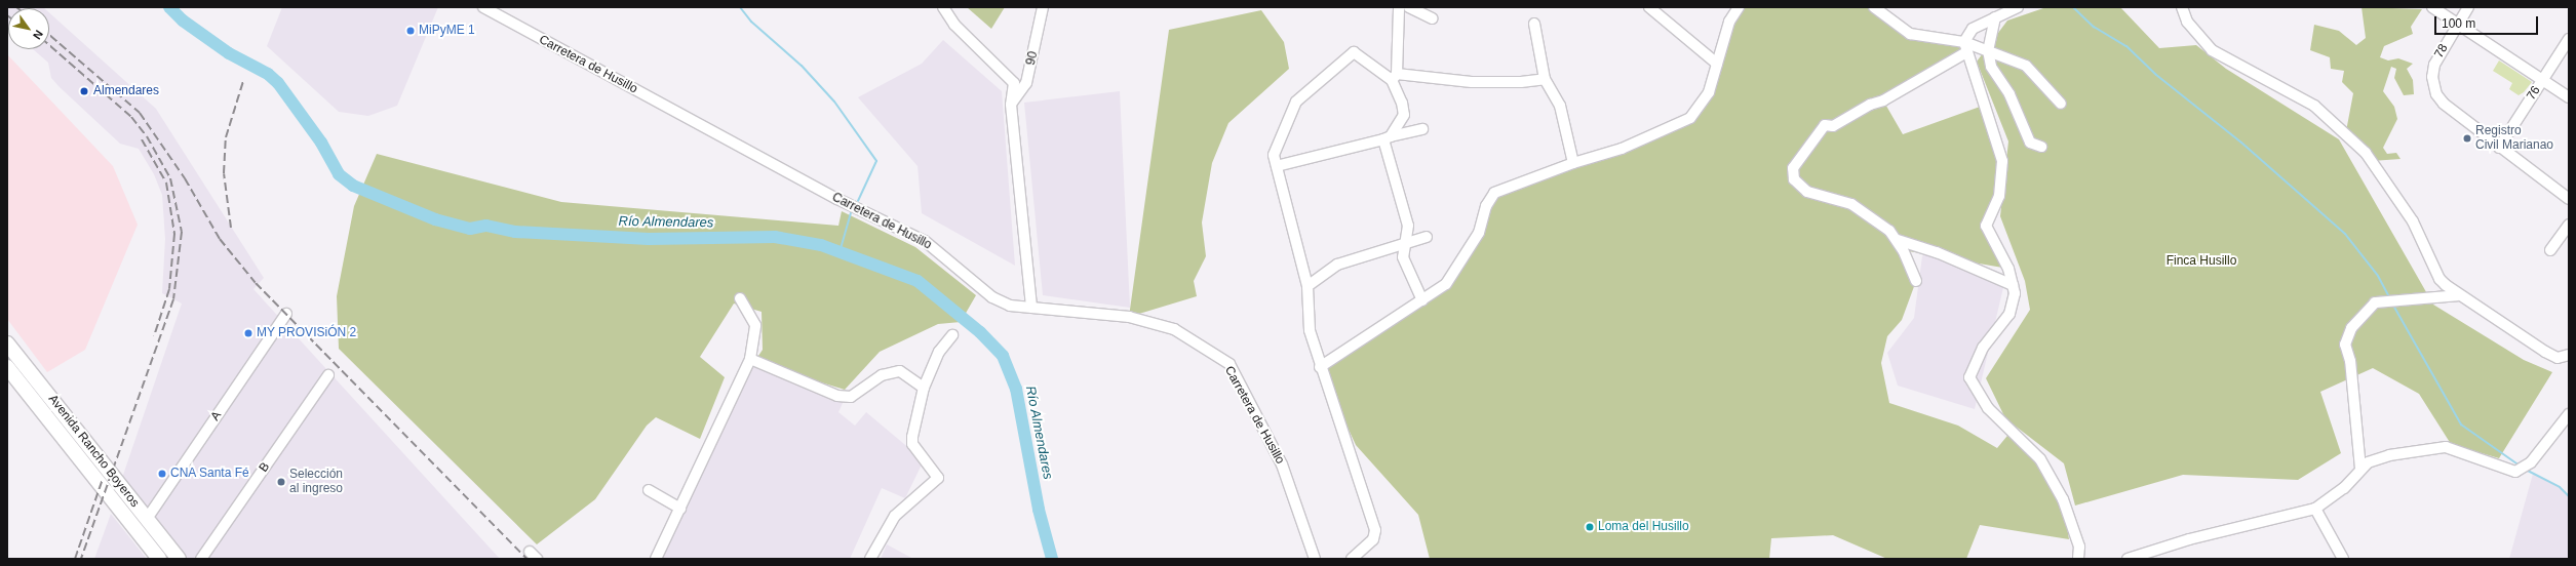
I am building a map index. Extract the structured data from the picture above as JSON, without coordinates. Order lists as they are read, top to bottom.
{
  "streets": {
    "highway": ["Avenida Rancho Boyeros"],
    "street": [
      "78",
      "90",
      "Carretera de Husillo",
      "76",
      "A",
      "B"
    ]
  },
  "crossings": [
    ["78", "76"],
    ["A", "Avenida Rancho Boyeros"]
  ],
  "water": ["Río Almendares"],
  "parks": ["Finca Husillo"],
  "places": [
    "MiPyME 1",
    "Almendares",
    "Registro Civil Marianao",
    "MY PROVISiÓN 2",
    "CNA Santa Fé",
    "Selección al ingreso",
    "Loma del Husillo"
  ],
  "scale_bar": "100 m",
  "north": "bottom right"
}
